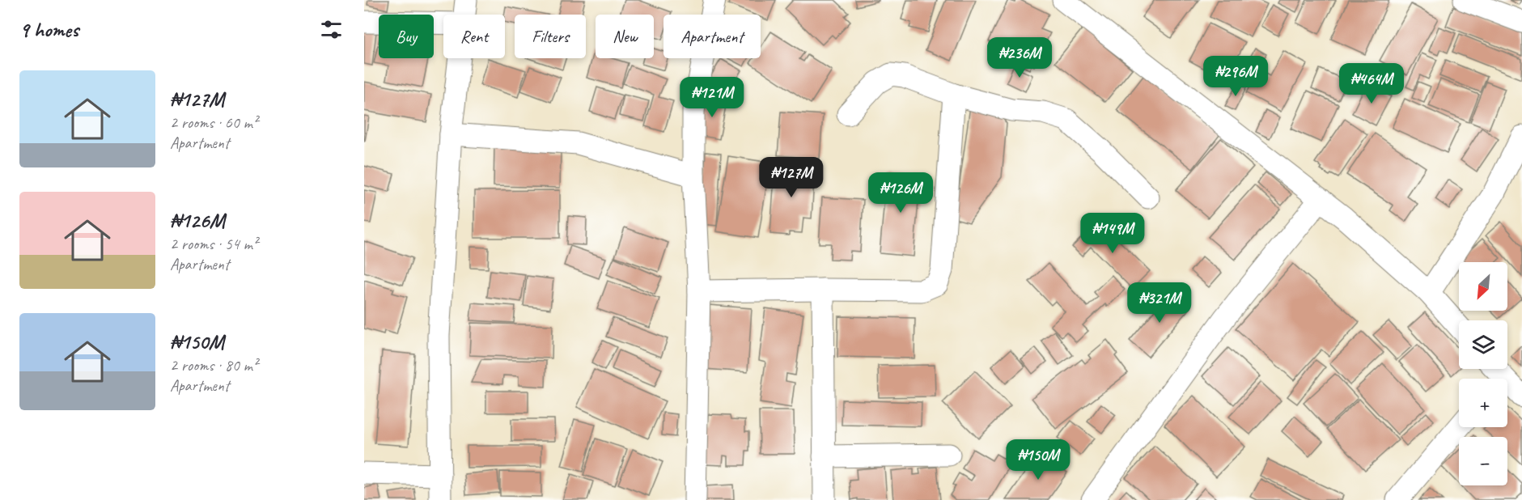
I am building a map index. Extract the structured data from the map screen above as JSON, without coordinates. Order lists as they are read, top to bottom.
{
  "north": "bottom left",
  "page": {
    "heading": "9 homes",
    "chip": [
      "Buy",
      "Rent",
      "Filters",
      "New",
      "Apartment"
    ],
    "price": [
      "₦236M",
      "₦296M",
      "₦464M",
      "₦121M",
      "₦127M",
      "₦126M",
      "₦149M",
      "₦321M",
      "₦150M"
    ],
    "list": [
      {
        "name": "₦127M",
        "note": "2 rooms · 60 m² · Apartment"
      },
      {
        "name": "₦126M",
        "note": "2 rooms · 54 m² · Apartment"
      },
      {
        "name": "₦150M",
        "note": "2 rooms · 80 m² · Apartment"
      }
    ],
    "map_buttons": ["+", "−"]
  }
}
